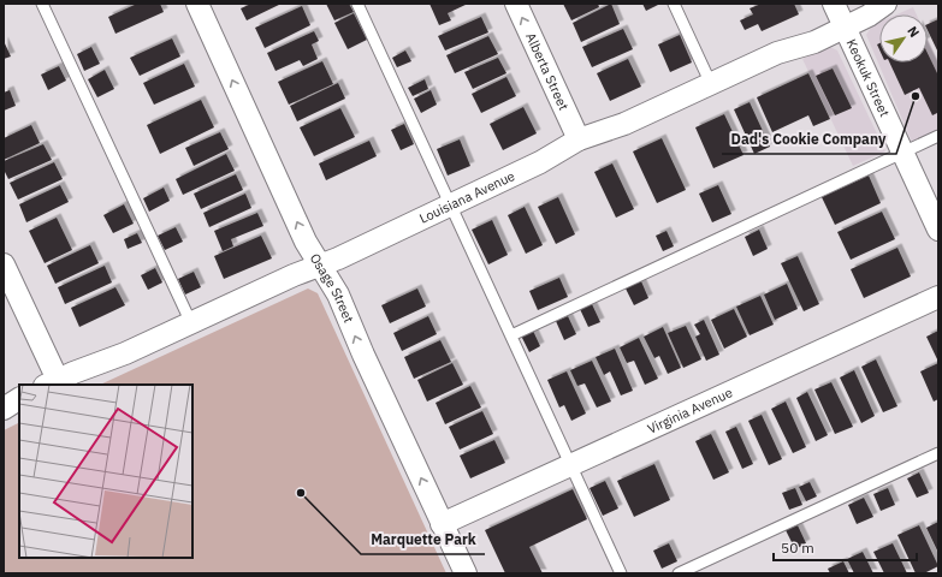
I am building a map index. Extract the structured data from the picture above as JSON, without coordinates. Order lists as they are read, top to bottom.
{
  "streets": {
    "street": [
      "Alberta Street",
      "Keokuk Street",
      "Louisiana Avenue",
      "Osage Street",
      "Virginia Avenue"
    ]
  },
  "crossings": [
    ["Alberta Street", "Louisiana Avenue"],
    ["Keokuk Street", "Louisiana Avenue"],
    ["Louisiana Avenue", "Osage Street"],
    ["Osage Street", "Virginia Avenue"]
  ],
  "one_way": ["Alberta Street", "Osage Street"],
  "places": ["Dad's Cookie Company", "Marquette Park"],
  "scale_bar": "50 m",
  "north": "top right"
}
